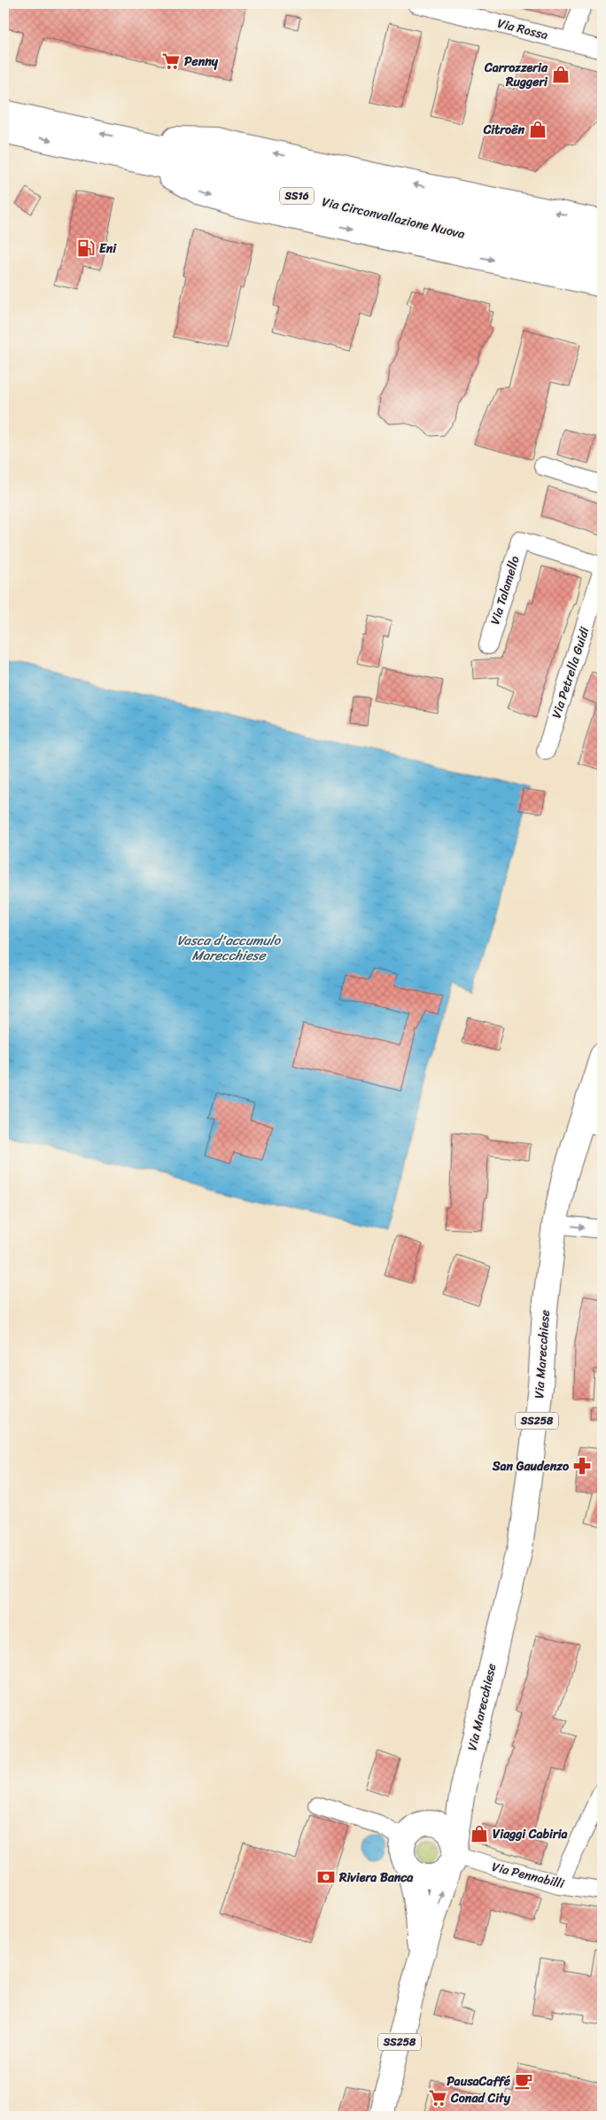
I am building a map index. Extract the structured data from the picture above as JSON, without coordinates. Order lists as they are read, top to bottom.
{
  "streets": {
    "main road": [
      "SS16",
      "Via Circonvallazione Nuova",
      "Via Marecchiese",
      "SS258"
    ],
    "street": [
      "Via Rossa",
      "Via Talamello",
      "Via Petrella Guidi",
      "Via Pennabilli"
    ]
  },
  "crossings": [
    ["Via Marecchiese", "Via Pennabilli"]
  ],
  "water": ["Vasca d'accumulo Marecchiese"],
  "places": {
    "supermarket": ["Penny", "Conad City"],
    "shop": ["Carrozzeria Ruggeri", "Citroën", "Viaggi Cabiria"],
    "fuel station": ["Eni"],
    "pharmacy": ["San Gaudenzo"],
    "bank": ["Riviera Banca"],
    "cafe": ["PausaCaffé"]
  }
}
